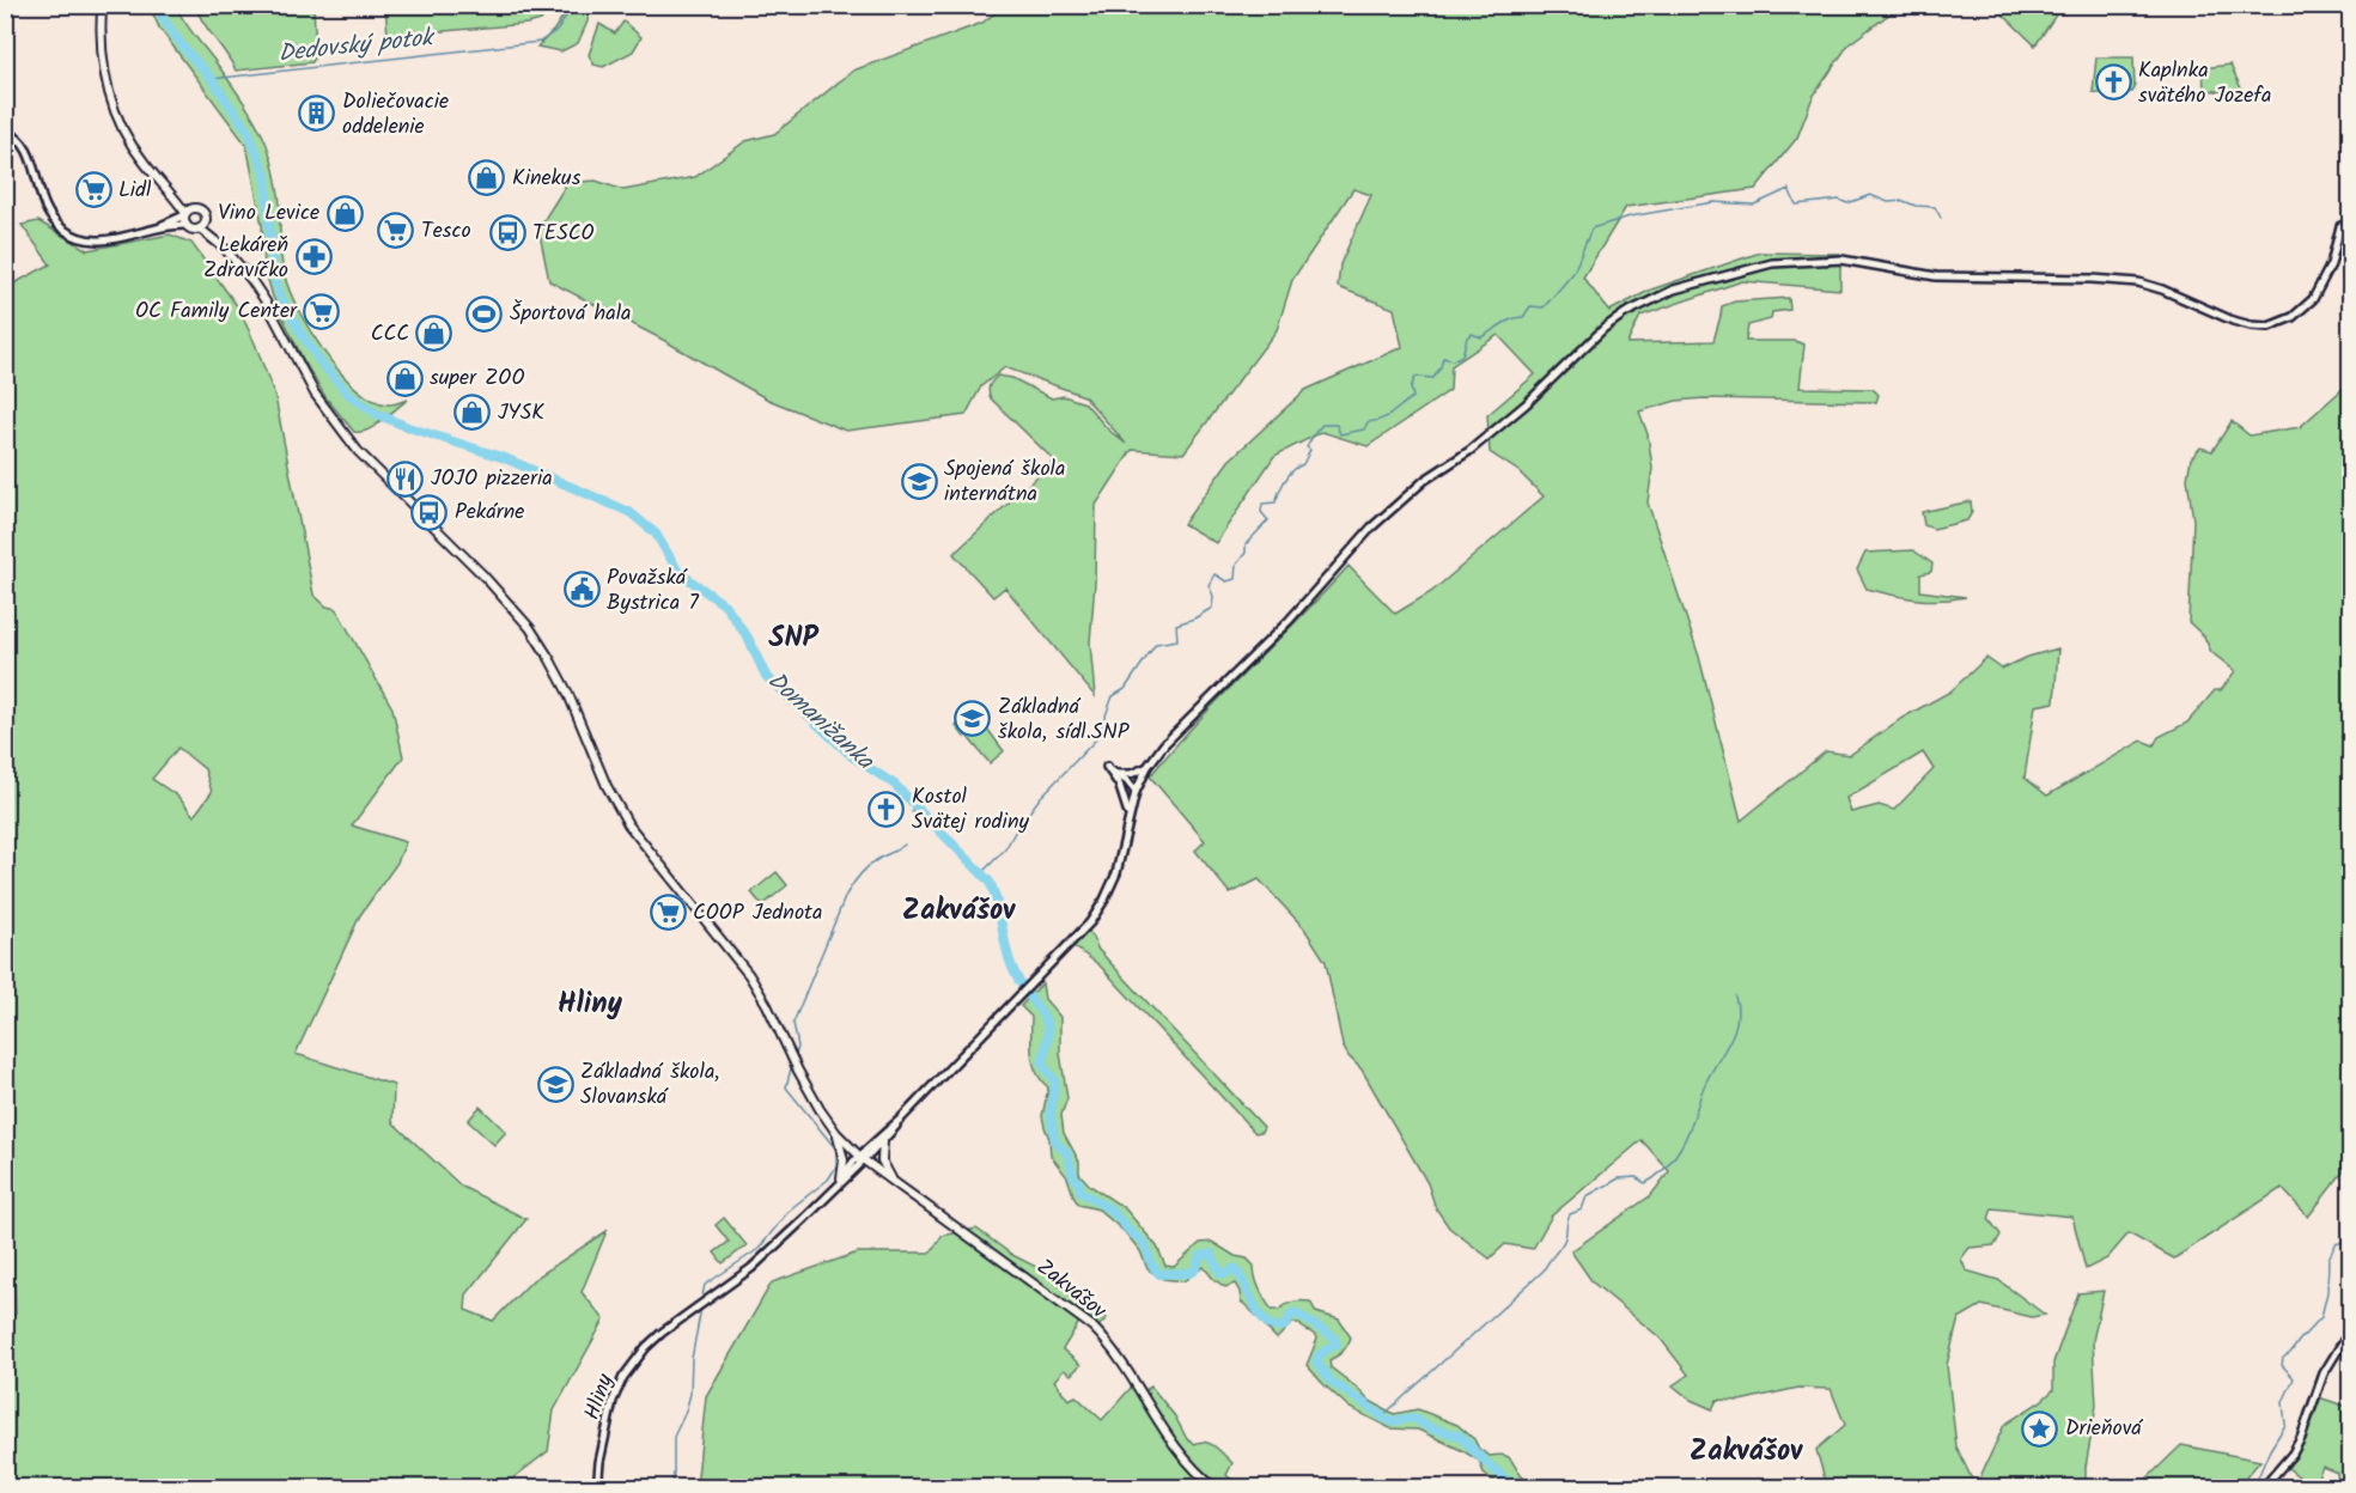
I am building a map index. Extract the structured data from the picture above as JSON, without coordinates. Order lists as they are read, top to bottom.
{
  "streets": {
    "main road": ["Zakvášov"],
    "street": ["Hliny"]
  },
  "crossings": [
    ["Zakvášov", "Hliny"]
  ],
  "districts": [
    "SNP",
    "Zakvášov",
    "Hliny",
    "Zakvášov"
  ],
  "water": ["Dedovský potok", "Domanižanka"],
  "places": {
    "church": ["Kaplnka svätého Jozefa", "Kostol Svätej rodiny"],
    "building": ["Doliečovacie oddelenie"],
    "shop": [
      "Kinekus",
      "Vino Levice",
      "CCC",
      "super ZOO",
      "JYSK"
    ],
    "supermarket": [
      "Lidl",
      "Tesco",
      "OC Family Center",
      "COOP Jednota"
    ],
    "bus stop": ["TESCO", "Pekárne"],
    "pharmacy": ["Lekáreň Zdravíčko"],
    "sports": ["Športová hala"],
    "restaurant": ["JOJO pizzeria"],
    "school or university": ["Spojená škola internátna", "Základná škola, sídl.SNP", "Základná škola, Slovanská"],
    "public building": ["Považská Bystrica 7"],
    "place": ["Drieňová"]
  }
}
